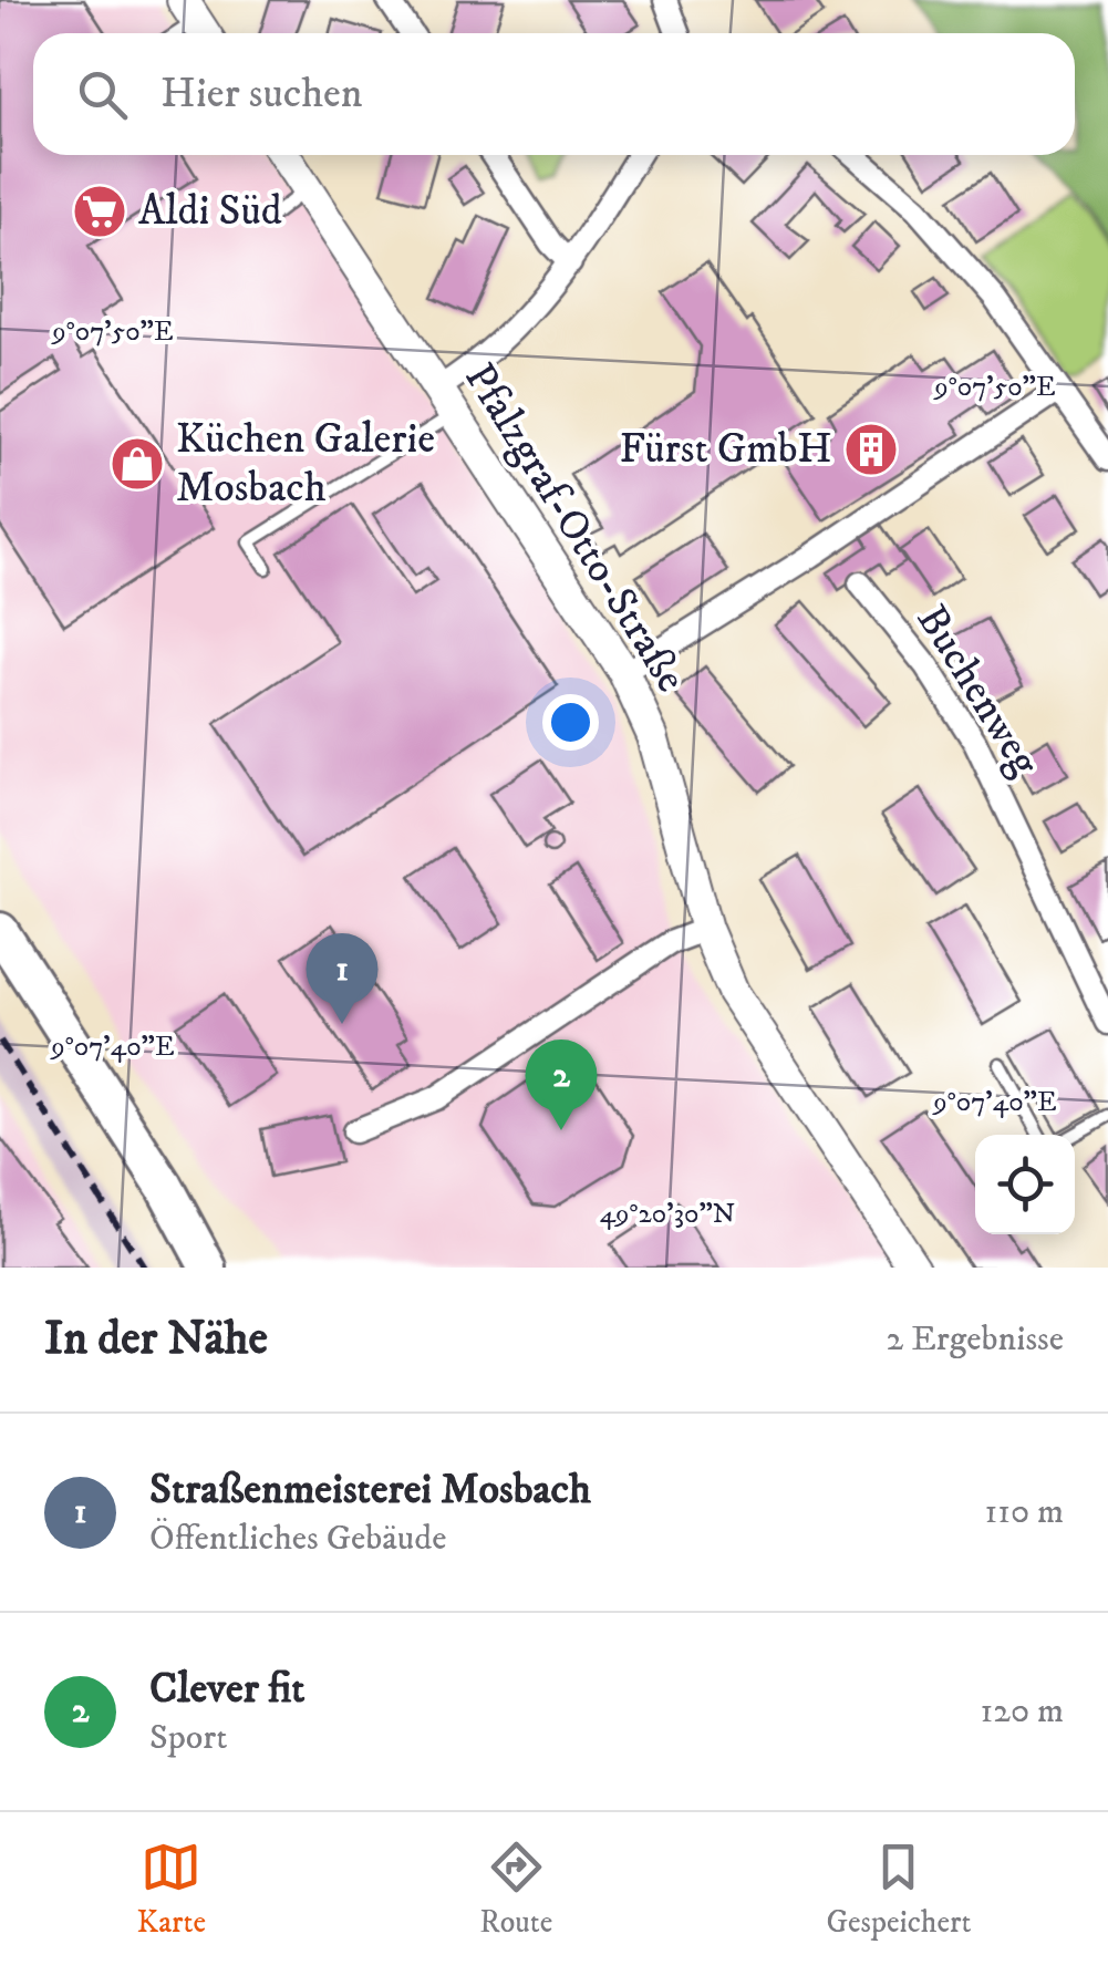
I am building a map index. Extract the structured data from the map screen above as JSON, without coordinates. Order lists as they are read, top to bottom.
{
  "streets": {
    "street": ["Pfalzgraf-Otto-Straße", "Buchenweg"]
  },
  "places": {
    "supermarket": ["Aldi Süd"],
    "building": ["Fürst GmbH"],
    "shop": ["Küchen Galerie Mosbach"]
  },
  "page": {
    "search": "Hier suchen",
    "pins": ["1", "2"],
    "heading": ["In der Nähe", "2 Ergebnisse"],
    "list": [
      {
        "mark": "1",
        "name": "Straßenmeisterei Mosbach",
        "note": "Öffentliches Gebäude",
        "value": "110 m"
      },
      {
        "mark": "2",
        "name": "Clever fit",
        "note": "Sport",
        "value": "120 m"
      }
    ],
    "nav": ["Karte", "Route", "Gespeichert"]
  },
  "coordinates": ["9°07'50\"E", "9°07'40\"E", "49°20'30\"N"]
}
